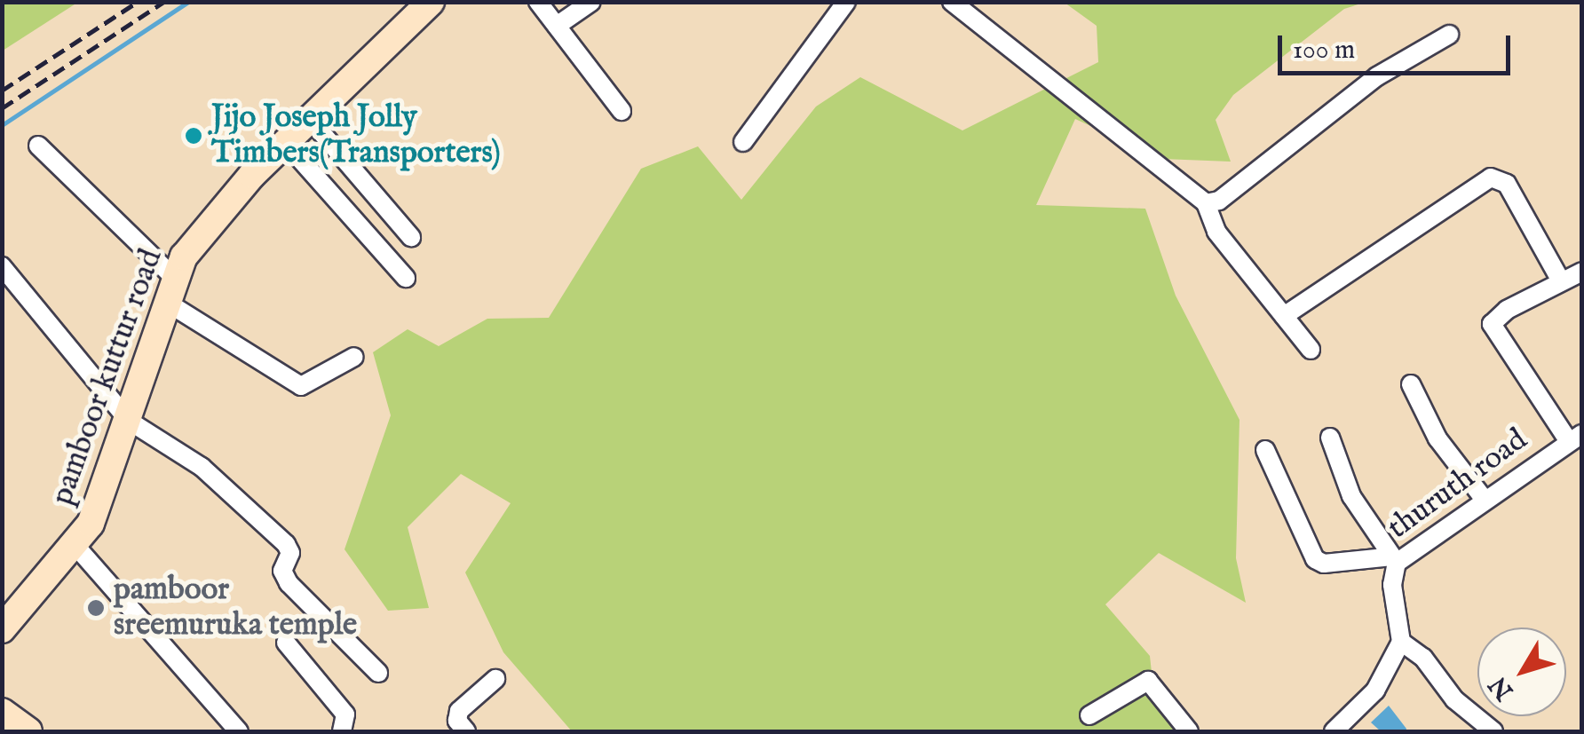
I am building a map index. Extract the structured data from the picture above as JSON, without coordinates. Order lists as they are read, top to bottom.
{
  "streets": {
    "main road": ["pamboor kuttur road"],
    "street": ["thuruth road"]
  },
  "places": ["Jijo Joseph Jolly Timbers(Transporters)", "pamboor sreemuruka temple"],
  "scale_bar": "100 m",
  "north": "bottom left"
}
